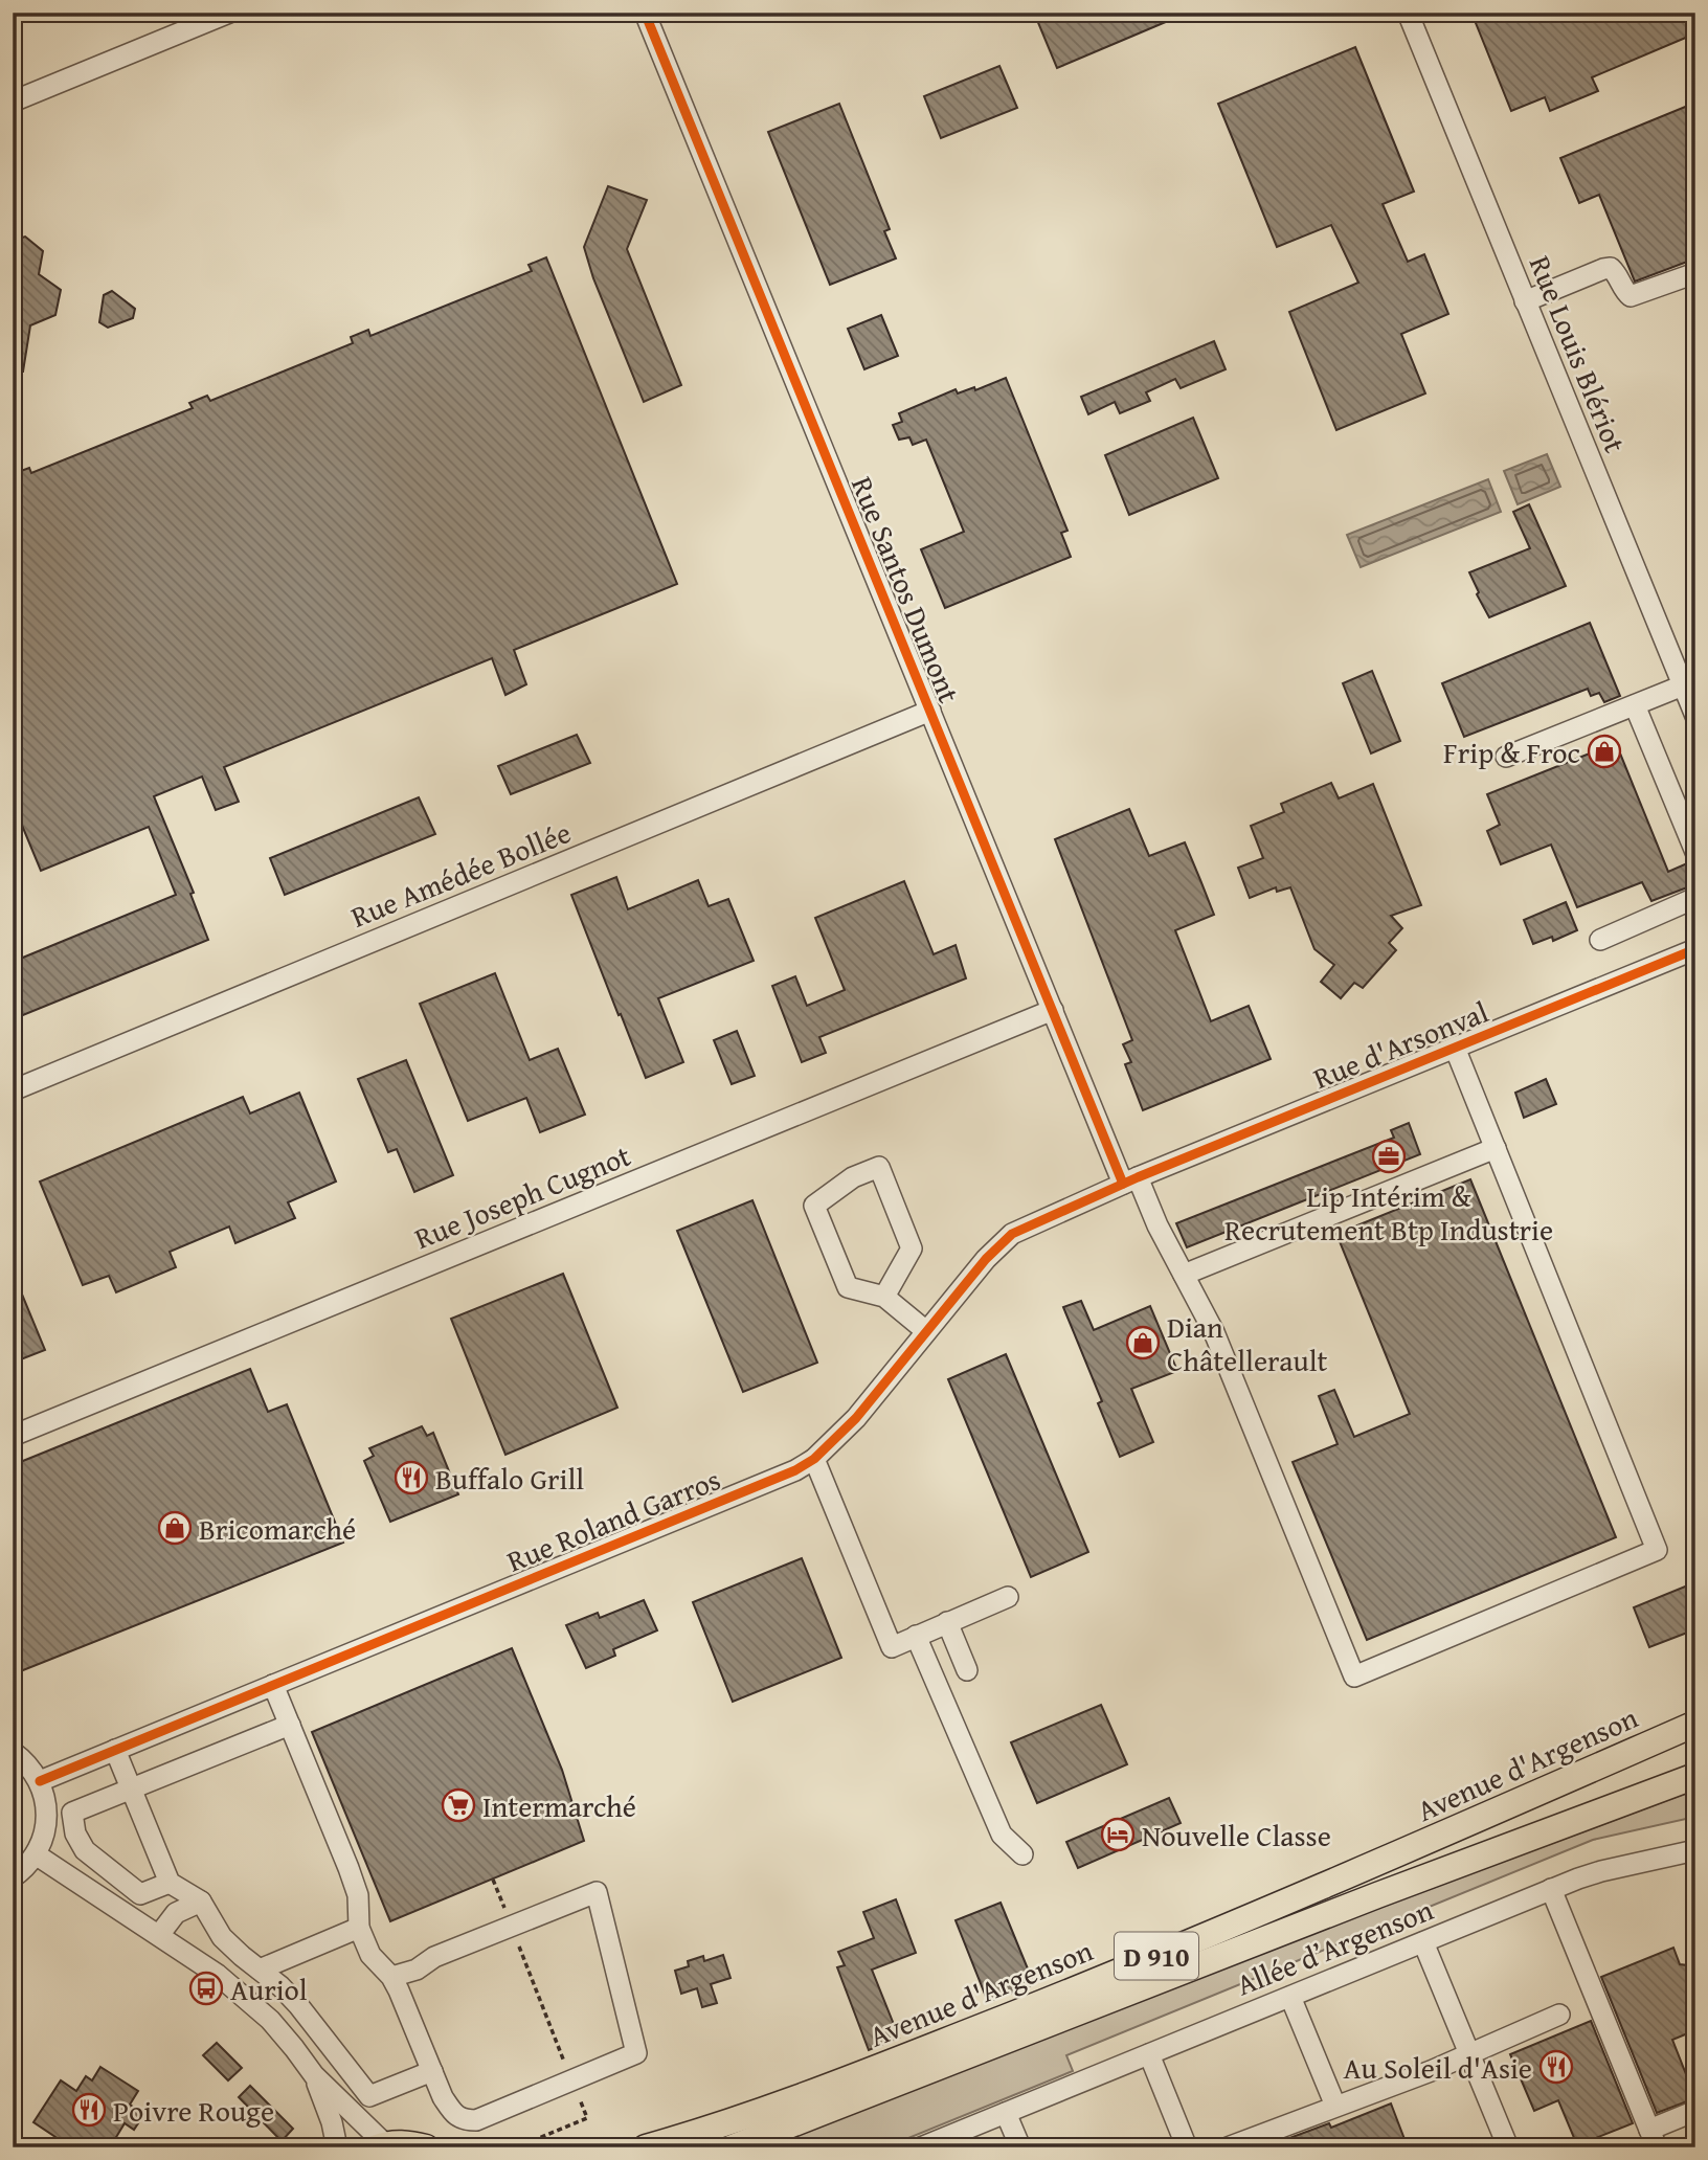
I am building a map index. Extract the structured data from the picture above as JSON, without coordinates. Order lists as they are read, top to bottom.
{
  "streets": {
    "main road": ["Avenue d'Argenson", "D 910"],
    "street": [
      "Rue Louis Blériot",
      "Rue Santos Dumont",
      "Rue Amédée Bollée",
      "Rue d'Arsonval",
      "Rue Joseph Cugnot",
      "Rue Roland Garros",
      "Allée d’Argenson"
    ]
  },
  "crossings": [
    ["Rue Santos Dumont", "Rue Amédée Bollée"],
    ["Rue Santos Dumont", "Rue d'Arsonval"],
    ["Rue Santos Dumont", "Rue Joseph Cugnot"],
    ["Rue Santos Dumont", "Rue Roland Garros"],
    ["Rue d'Arsonval", "Rue Roland Garros"]
  ],
  "places": {
    "shop": ["Frip & Froc", "Dian Châtellerault", "Bricomarché"],
    "office": ["Lip Intérim & Recrutement Btp Industrie"],
    "restaurant": ["Buffalo Grill", "Au Soleil d'Asie", "Poivre Rouge"],
    "supermarket": ["Intermarché"],
    "hotel": ["Nouvelle Classe"],
    "bus stop": ["Auriol"]
  }
}
